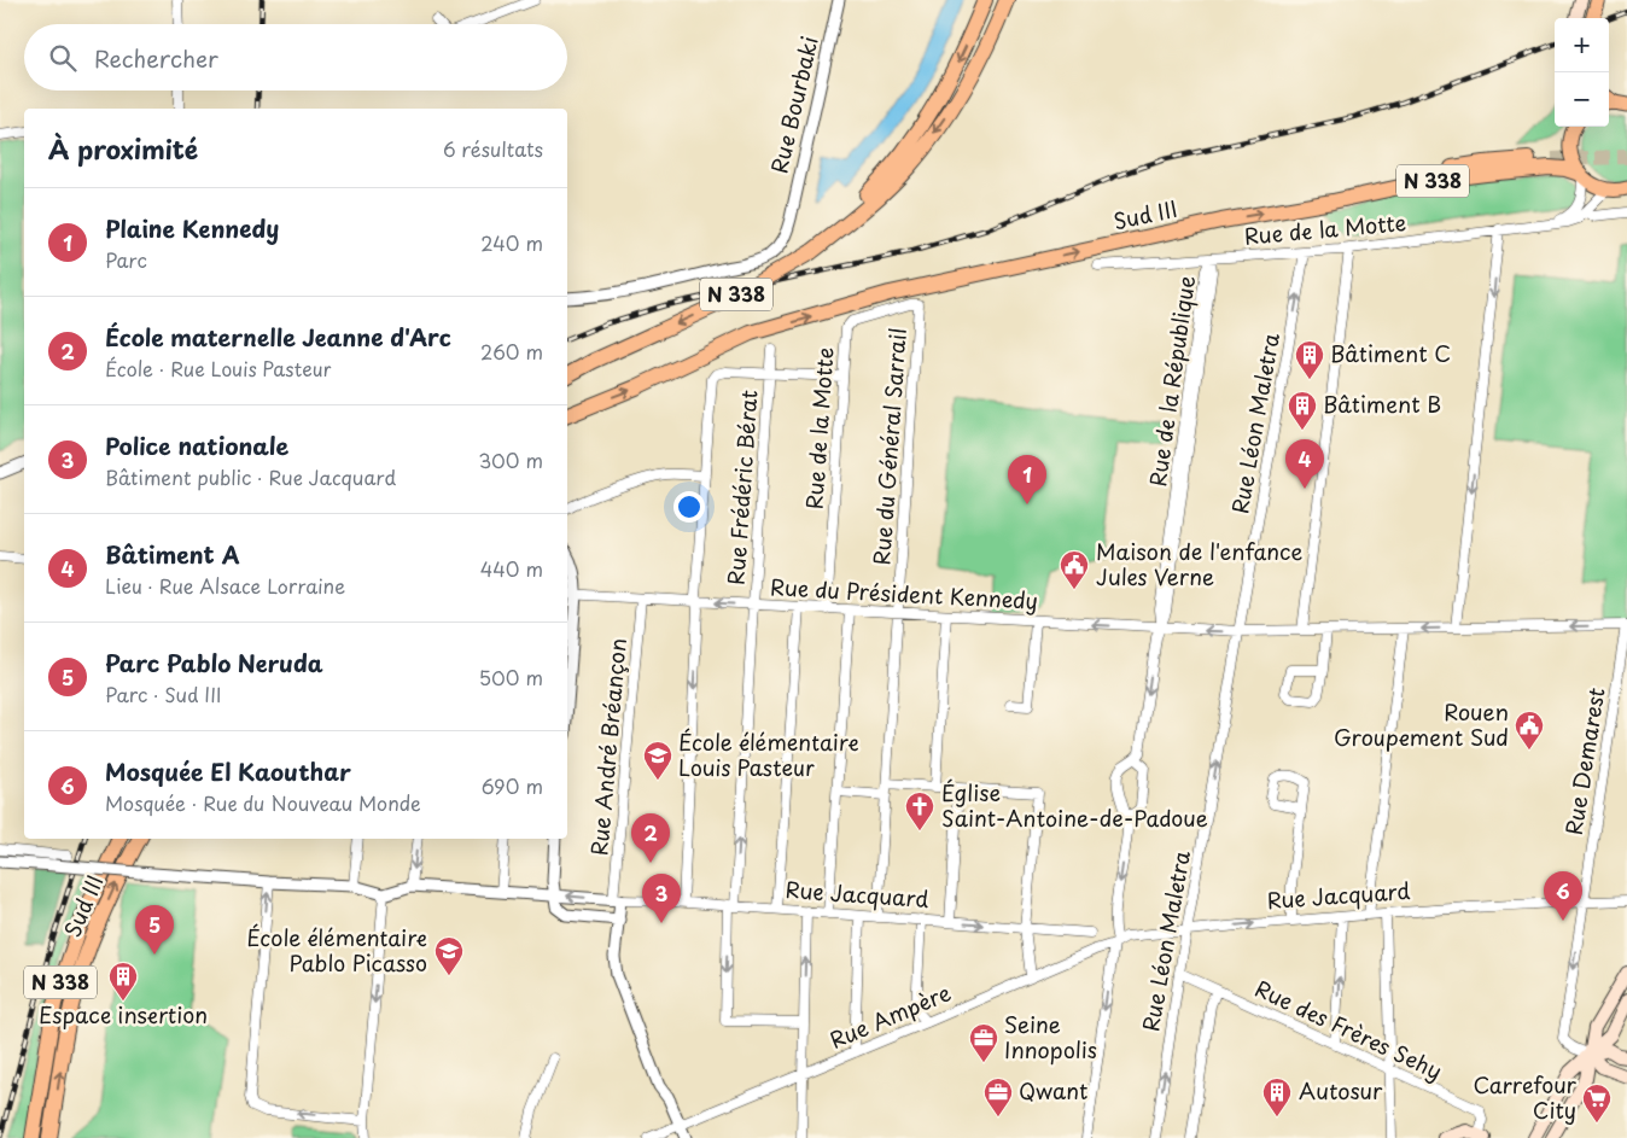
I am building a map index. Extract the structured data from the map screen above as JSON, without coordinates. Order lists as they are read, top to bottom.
{
  "streets": {
    "highway": ["N 338", "Sud III"],
    "street": [
      "Rue Bourbaki",
      "Rue de la Motte",
      "Rue de la République",
      "Rue Léon Maletra",
      "Rue du Général Sarrail",
      "Rue Frédéric Bérat",
      "Rue du Président Kennedy",
      "Rue André Bréançon",
      "Rue Demarest",
      "Rue Jacquard",
      "Rue Ampère",
      "Rue des Frères Sehy"
    ]
  },
  "crossings": [
    ["N 338", "Sud III"],
    ["Rue de la Motte", "Rue de la République"],
    ["Rue de la Motte", "Rue Léon Maletra"],
    ["Rue de la Motte", "Rue du Général Sarrail"],
    ["Rue de la Motte", "Rue Frédéric Bérat"],
    ["Rue de la Motte", "Rue du Président Kennedy"],
    ["Rue de la République", "Rue du Président Kennedy"],
    ["Rue de la République", "Rue Jacquard"],
    ["Rue de la République", "Rue Ampère"],
    ["Rue Léon Maletra", "Rue du Président Kennedy"],
    ["Rue Léon Maletra", "Rue Jacquard"],
    ["Rue Léon Maletra", "Rue des Frères Sehy"],
    ["Rue du Général Sarrail", "Rue du Président Kennedy"],
    ["Rue du Général Sarrail", "Rue Jacquard"],
    ["Rue Frédéric Bérat", "Rue du Président Kennedy"],
    ["Rue Frédéric Bérat", "Rue Jacquard"],
    ["Rue du Président Kennedy", "Rue André Bréançon"],
    ["Rue du Président Kennedy", "Rue Demarest"],
    ["Rue André Bréançon", "Rue Jacquard"],
    ["Rue Demarest", "Rue Jacquard"],
    ["Rue Jacquard", "Rue Ampère"]
  ],
  "one_way": ["Rue de la République", "Rue du Président Kennedy"],
  "places": {
    "building": [
      "Bâtiment C",
      "Bâtiment B",
      "Espace insertion",
      "Autosur"
    ],
    "public building": ["Maison de l'enfance Jules Verne", "Rouen Groupement Sud"],
    "school or university": ["École élémentaire Louis Pasteur", "École élémentaire Pablo Picasso"],
    "church": ["Église Saint-Antoine-de-Padoue"],
    "office": ["Seine Innopolis", "Qwant"],
    "supermarket": ["Carrefour City"]
  },
  "page": {
    "map_buttons": ["+", "−"],
    "search": "Rechercher",
    "heading": ["À proximité", "6 résultats"],
    "list": [
      {
        "mark": "1",
        "name": "Plaine Kennedy",
        "note": "Parc",
        "value": "240 m"
      },
      {
        "mark": "2",
        "name": "École maternelle Jeanne d'Arc",
        "note": "École · Rue Louis Pasteur",
        "value": "260 m"
      },
      {
        "mark": "3",
        "name": "Police nationale",
        "note": "Bâtiment public · Rue Jacquard",
        "value": "300 m"
      },
      {
        "mark": "4",
        "name": "Bâtiment A",
        "note": "Lieu · Rue Alsace Lorraine",
        "value": "440 m"
      },
      {
        "mark": "5",
        "name": "Parc Pablo Neruda",
        "note": "Parc · Sud III",
        "value": "500 m"
      },
      {
        "mark": "6",
        "name": "Mosquée El Kaouthar",
        "note": "Mosquée · Rue du Nouveau Monde",
        "value": "690 m"
      }
    ],
    "pins": [
      "4",
      "1",
      "2",
      "6",
      "3",
      "5"
    ]
  }
}
